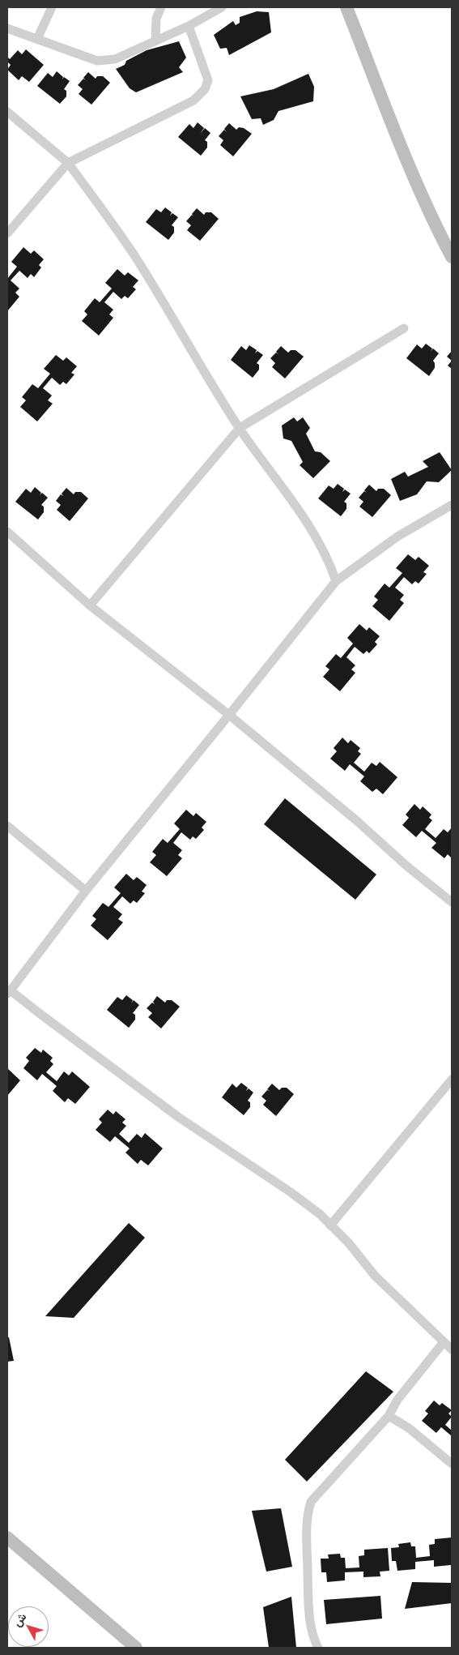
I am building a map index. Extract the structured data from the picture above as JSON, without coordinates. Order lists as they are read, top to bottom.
{
  "north": "top left"
}
